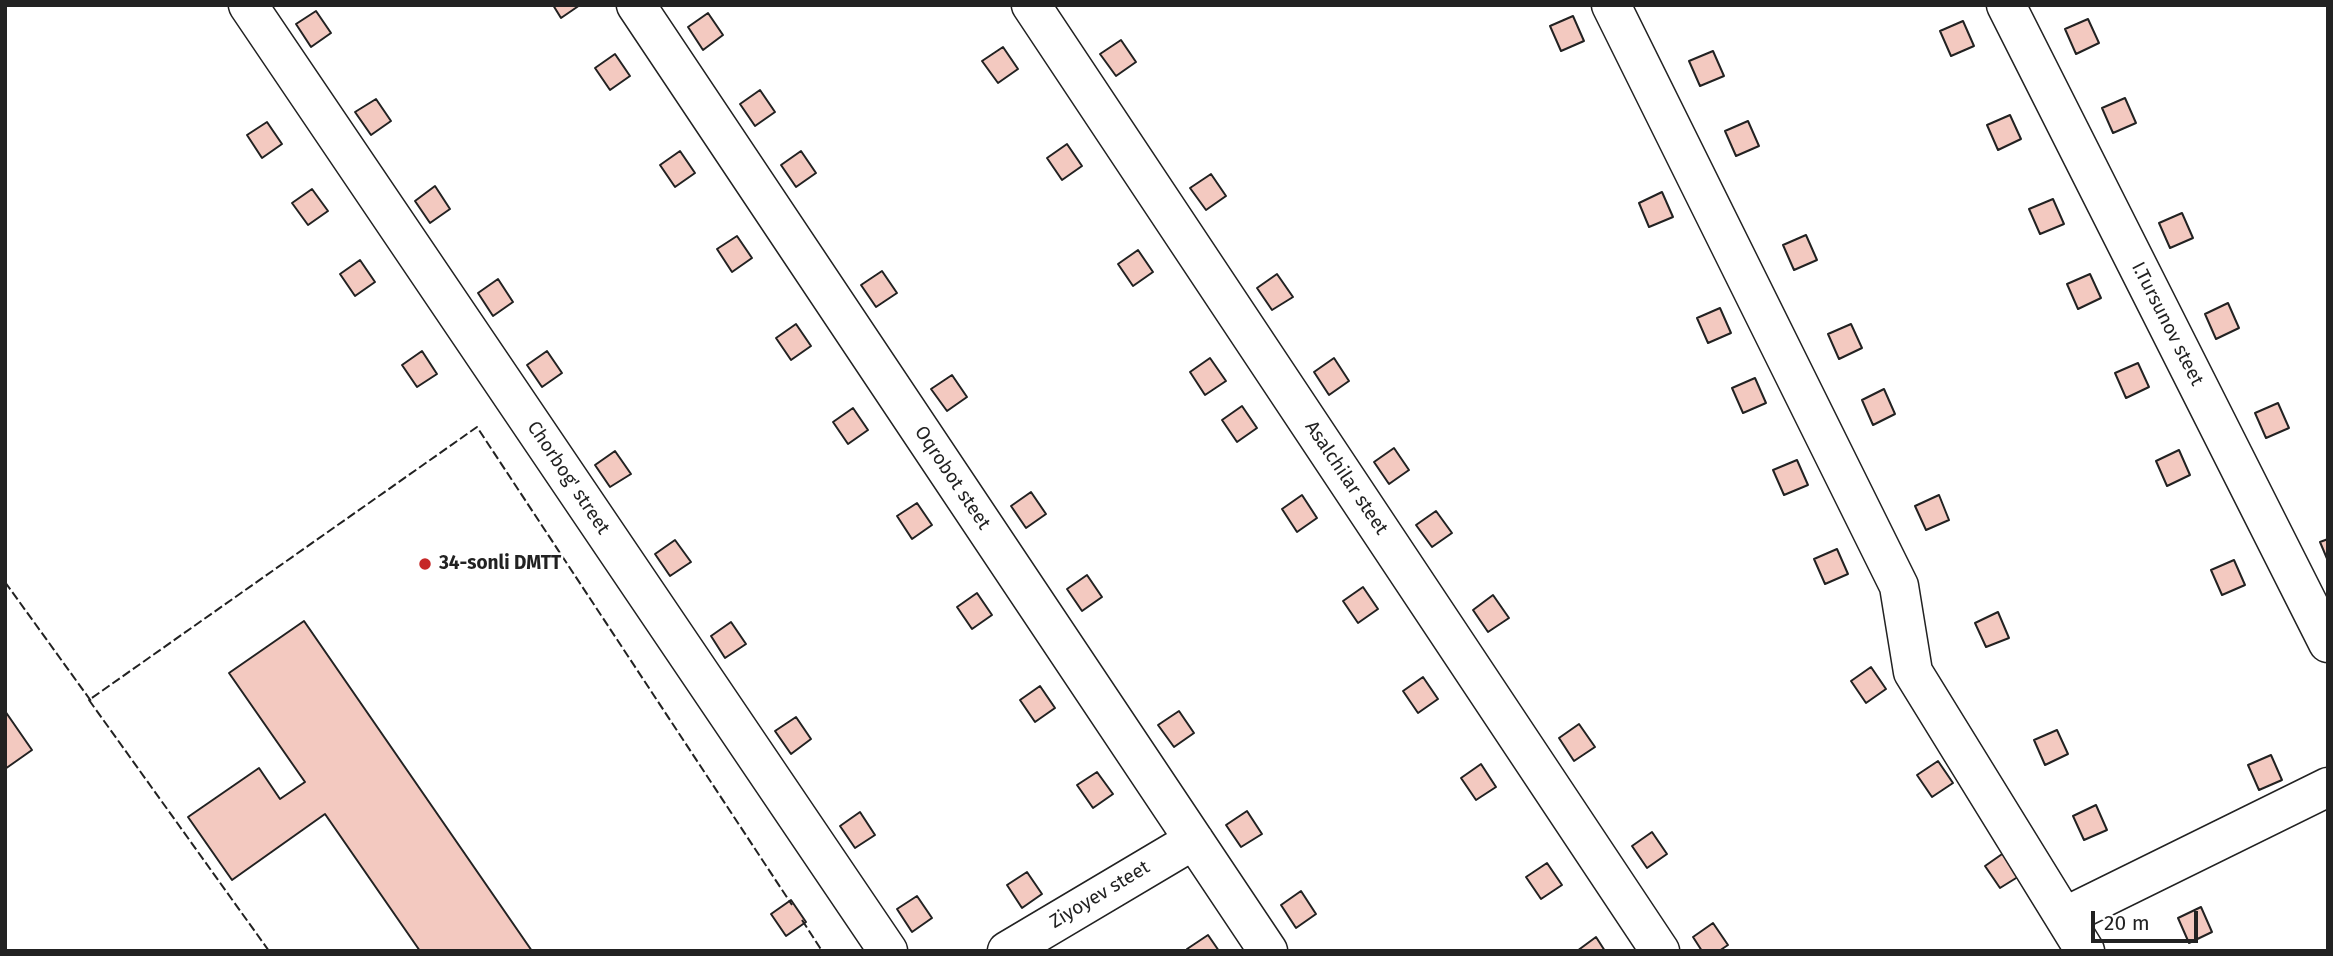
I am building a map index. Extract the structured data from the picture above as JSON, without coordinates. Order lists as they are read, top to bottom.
{
  "streets": {
    "street": [
      "I.Tursunov steet",
      "Chorbog' street",
      "Oqrobot steet",
      "Asalchilar steet",
      "Ziyoyev steet"
    ]
  },
  "crossings": [
    ["Oqrobot steet", "Ziyoyev steet"]
  ],
  "places": ["34-sonli DMTT"],
  "scale_bar": "20 m"
}
